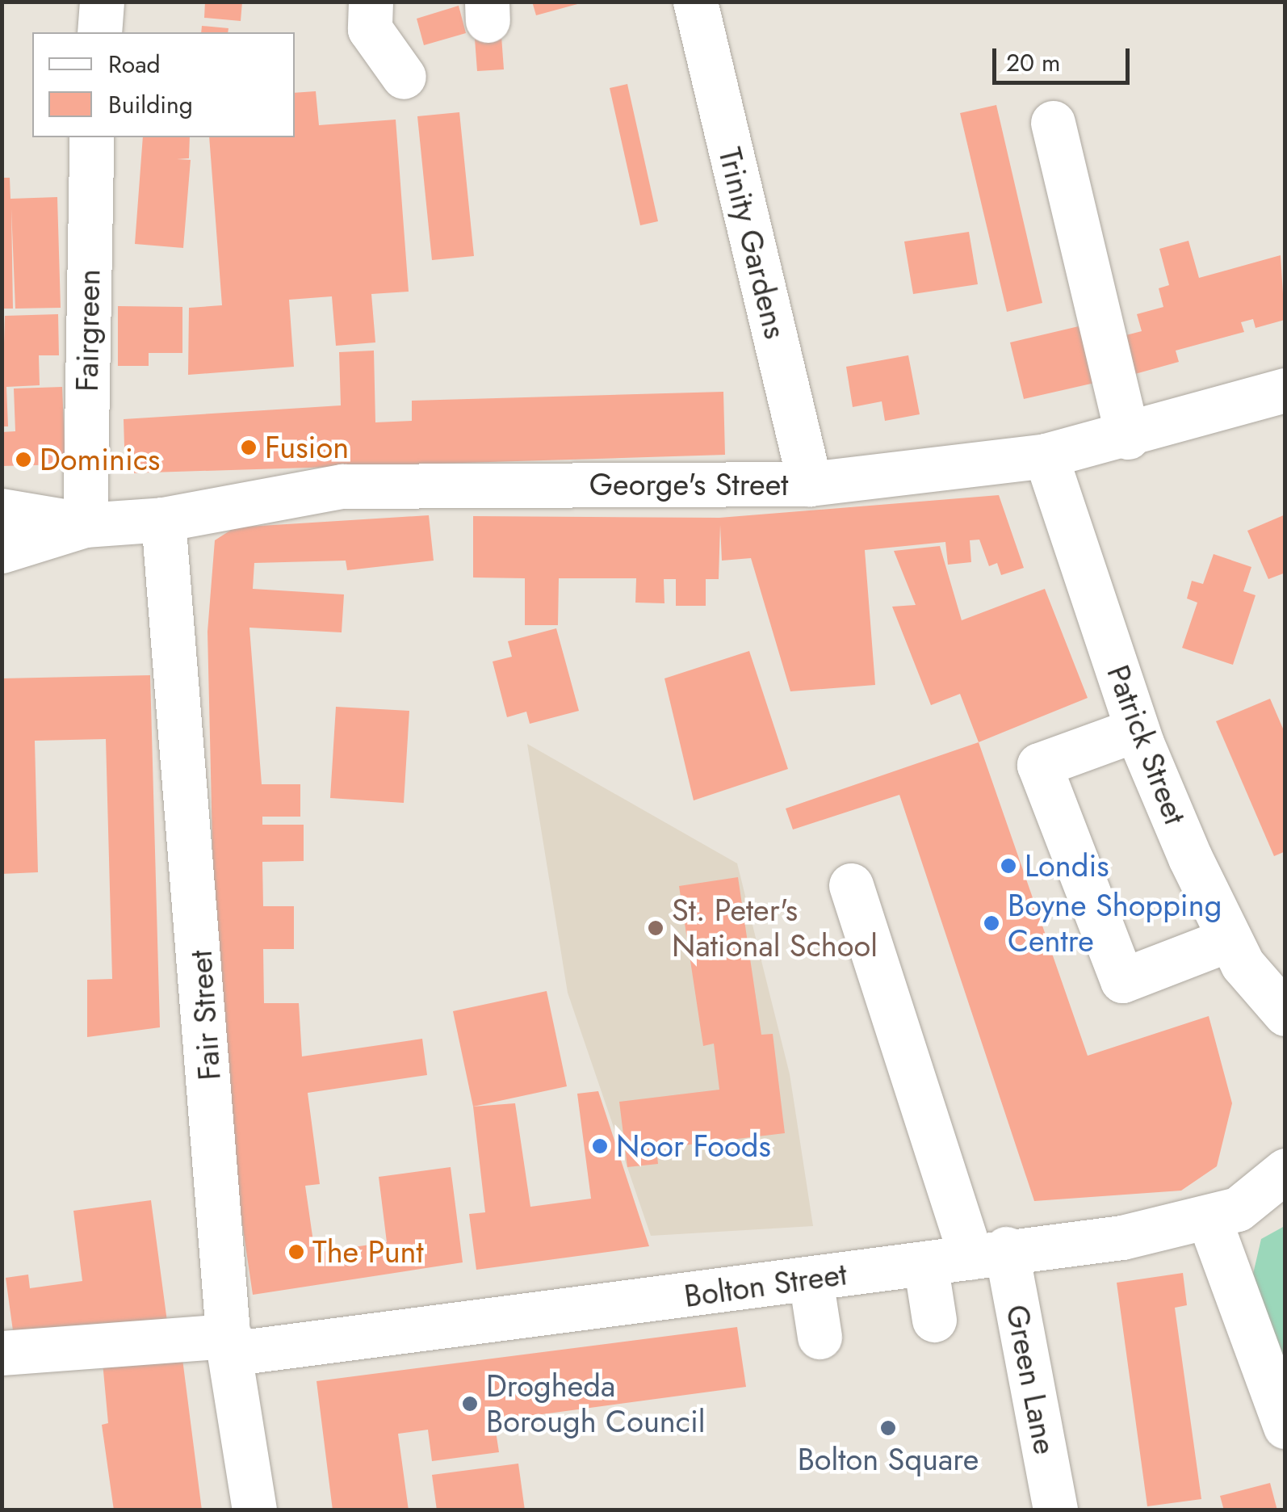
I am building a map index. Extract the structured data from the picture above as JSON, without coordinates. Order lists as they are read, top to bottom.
{
  "streets": {
    "street": [
      "Trinity Gardens",
      "Fairgreen",
      "George's Street",
      "Patrick Street",
      "Fair Street",
      "Bolton Street",
      "Green Lane"
    ]
  },
  "crossings": [
    ["Trinity Gardens", "George's Street"],
    ["Fairgreen", "George's Street"],
    ["George's Street", "Patrick Street"],
    ["George's Street", "Fair Street"],
    ["Fair Street", "Bolton Street"],
    ["Bolton Street", "Green Lane"]
  ],
  "places": [
    "Fusion",
    "Dominics",
    "Londis",
    "Boyne Shopping Centre",
    "St. Peter's National School",
    "Noor Foods",
    "The Punt",
    "Drogheda Borough Council",
    "Bolton Square"
  ],
  "legend": ["Road", "Building"],
  "scale_bar": "20 m"
}
